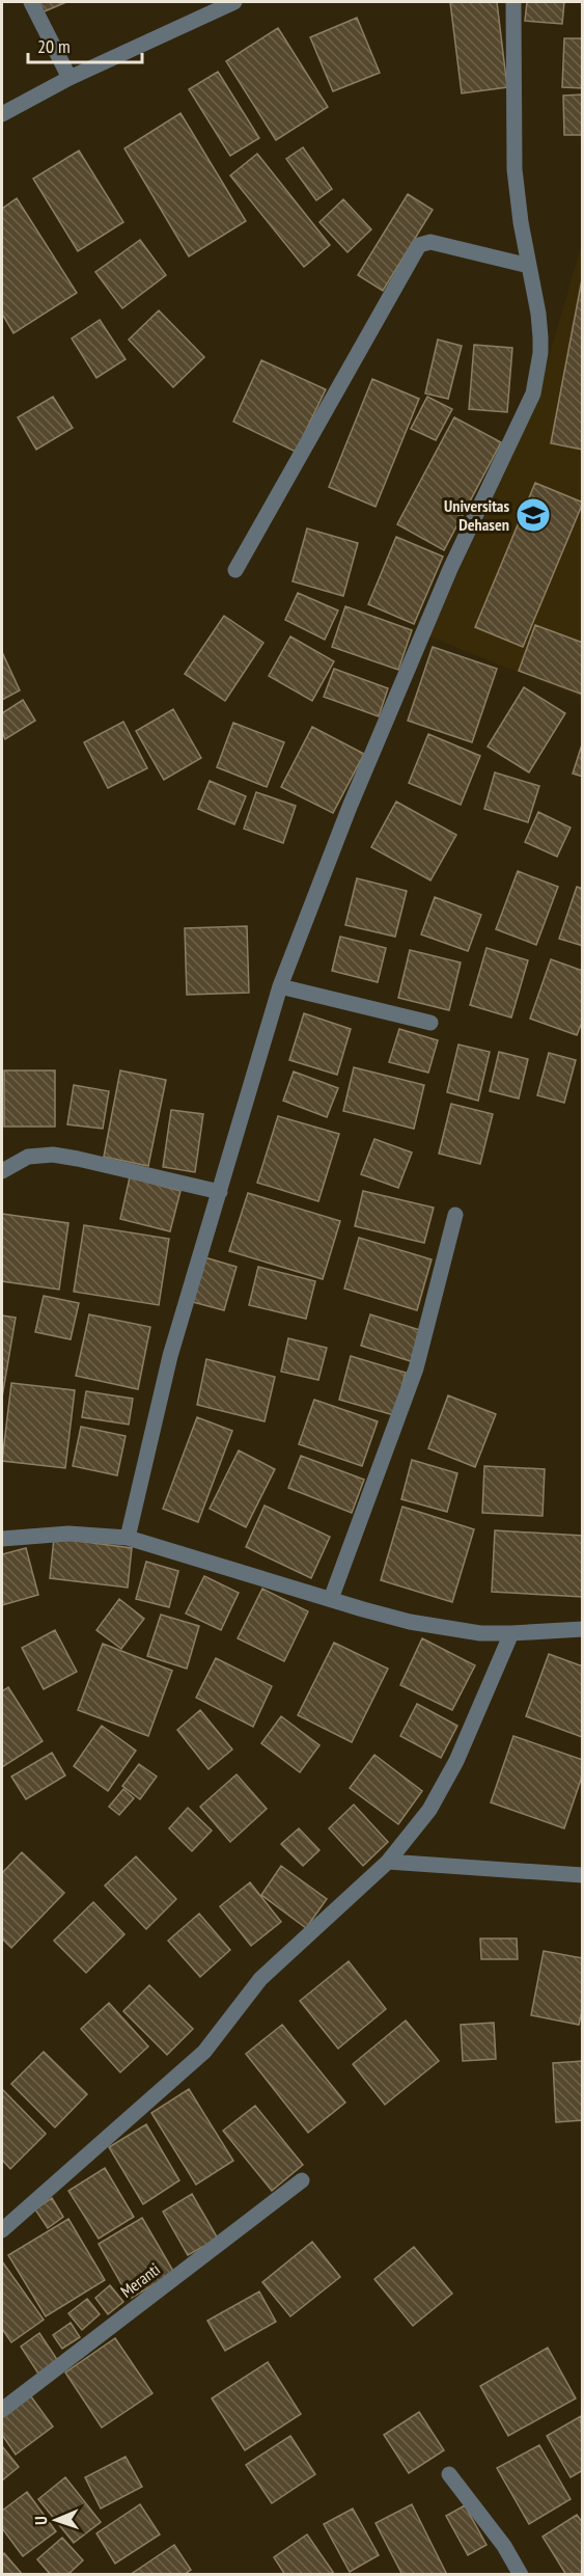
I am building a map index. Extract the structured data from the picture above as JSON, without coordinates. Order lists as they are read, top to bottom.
{
  "streets": {
    "street": ["Meranti"]
  },
  "places": {
    "school or university": ["Universitas Dehasen"]
  },
  "scale_bar": "20 m",
  "north": "left"
}
